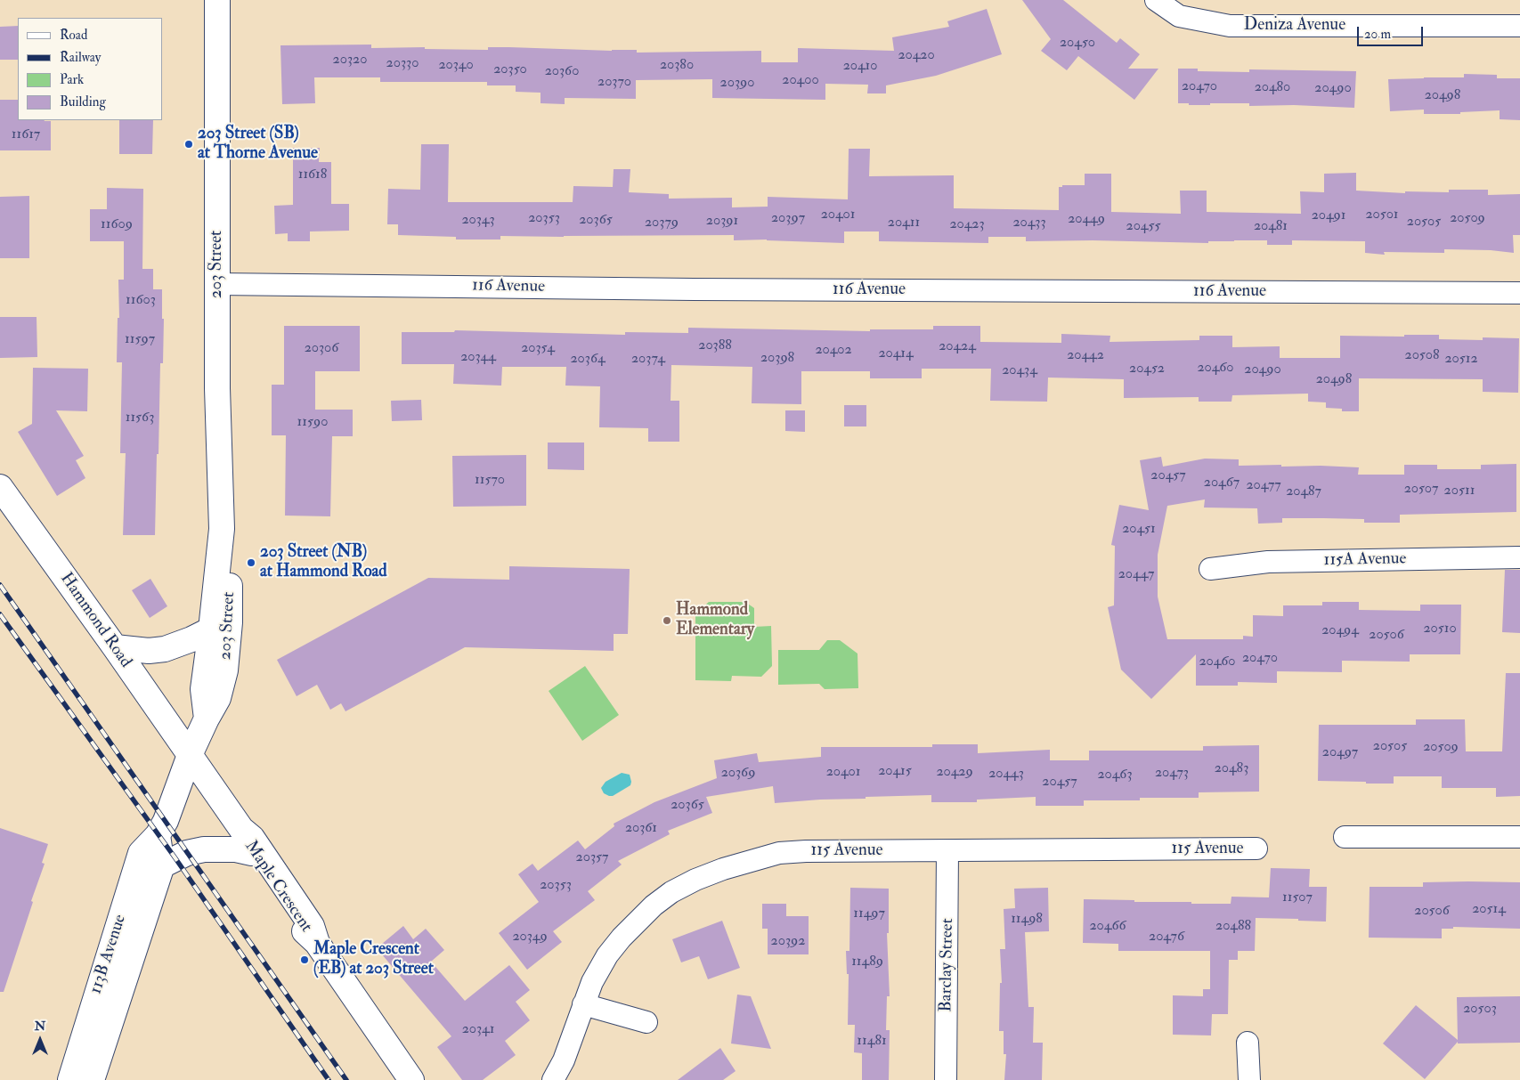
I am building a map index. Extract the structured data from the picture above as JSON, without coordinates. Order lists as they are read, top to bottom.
{
  "streets": {
    "main road": [
      "203 Street",
      "Hammond Road",
      "Maple Crescent",
      "113B Avenue"
    ],
    "street": [
      "Deniza Avenue",
      "116 Avenue",
      "115A Avenue",
      "115 Avenue",
      "Barclay Street"
    ]
  },
  "crossings": [
    ["203 Street", "116 Avenue"],
    ["203 Street", "Hammond Road"],
    ["203 Street", "Maple Crescent"],
    ["203 Street", "113B Avenue"],
    ["Hammond Road", "Maple Crescent"],
    ["Hammond Road", "113B Avenue"],
    ["115 Avenue", "Barclay Street"],
    ["Maple Crescent", "113B Avenue"]
  ],
  "places": [
    "203 Street (SB) at Thorne Avenue",
    "203 Street (NB) at Hammond Road",
    "Hammond Elementary",
    "Maple Crescent (EB) at 203 Street"
  ],
  "house_numbers": [
    "20450",
    "20420",
    "20320",
    "20330",
    "20340",
    "20380",
    "20410",
    "20350",
    "20360",
    "20400",
    "20370",
    "20390",
    "20470",
    "20480",
    "20490",
    "20498",
    "11617",
    "11618",
    "20401",
    "20501",
    "20491",
    "20353",
    "20397",
    "20509",
    "20449",
    "20343",
    "20365",
    "20391",
    "20505",
    "20379",
    "20411",
    "20433",
    "11609",
    "20423",
    "20455",
    "20481",
    "11603",
    "11597",
    "20388",
    "20424",
    "20306",
    "20354",
    "20402",
    "20414",
    "20442",
    "20508",
    "20344",
    "20398",
    "20364",
    "20374",
    "20512",
    "20460",
    "20452",
    "20490",
    "20434",
    "20498",
    "11563",
    "11590",
    "20457",
    "11570",
    "20467",
    "20477",
    "20507",
    "20511",
    "20487",
    "20451",
    "20447",
    "20510",
    "20494",
    "20506",
    "20470",
    "20460",
    "20505",
    "20509",
    "20497",
    "20483",
    "20415",
    "20401",
    "20429",
    "20369",
    "20473",
    "20443",
    "20463",
    "20457",
    "20365",
    "20361",
    "20357",
    "20353",
    "11507",
    "20514",
    "20506",
    "11497",
    "11498",
    "20466",
    "20488",
    "20349",
    "20476",
    "20392",
    "11489",
    "20503",
    "20341",
    "11481"
  ],
  "legend": [
    "Road",
    "Railway",
    "Park",
    "Building"
  ],
  "scale_bar": "20 m",
  "north": "top"
}
